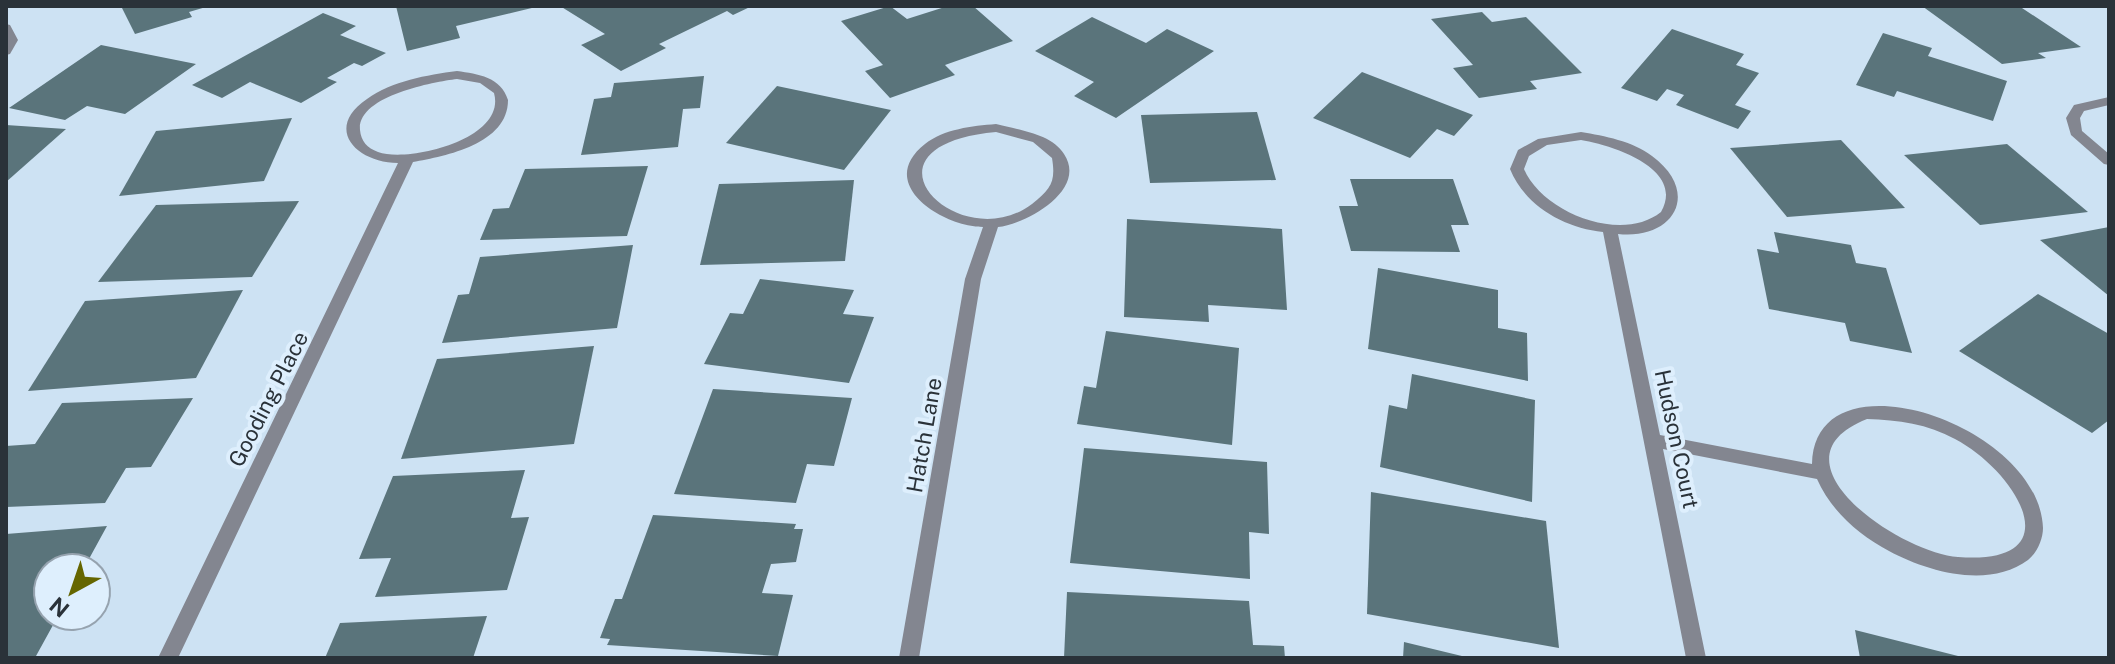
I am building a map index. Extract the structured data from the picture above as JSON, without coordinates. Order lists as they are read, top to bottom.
{
  "streets": {
    "street": ["Gooding Place", "Hatch Lane", "Hudson Court"]
  },
  "north": "bottom left"
}
